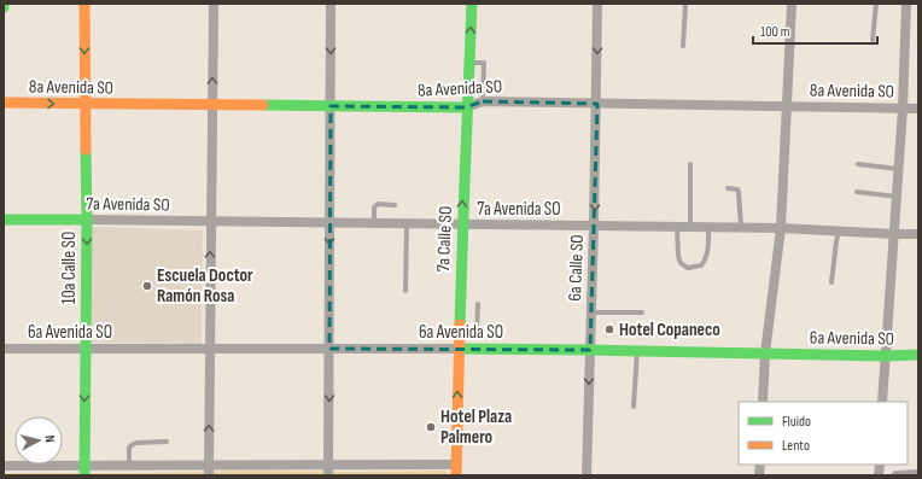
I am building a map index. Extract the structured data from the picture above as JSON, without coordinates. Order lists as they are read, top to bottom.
{
  "streets": {
    "street": [
      "8a Avenida SO",
      "7a Avenida SO",
      "7a Calle SO",
      "10a Calle SO",
      "6a Calle SO",
      "6a Avenida SO"
    ]
  },
  "crossings": [
    ["8a Avenida SO", "7a Calle SO"],
    ["8a Avenida SO", "10a Calle SO"],
    ["8a Avenida SO", "6a Calle SO"],
    ["7a Avenida SO", "7a Calle SO"],
    ["7a Avenida SO", "10a Calle SO"],
    ["7a Avenida SO", "6a Calle SO"],
    ["7a Calle SO", "6a Avenida SO"],
    ["10a Calle SO", "6a Avenida SO"],
    ["6a Calle SO", "6a Avenida SO"]
  ],
  "one_way": ["7a Calle SO", "10a Calle SO", "6a Calle SO"],
  "places": ["Escuela Doctor Ramón Rosa", "Hotel Copaneco", "Hotel Plaza Palmero"],
  "legend": ["Fluido", "Lento"],
  "scale_bar": "100 m",
  "north": "right"
}
